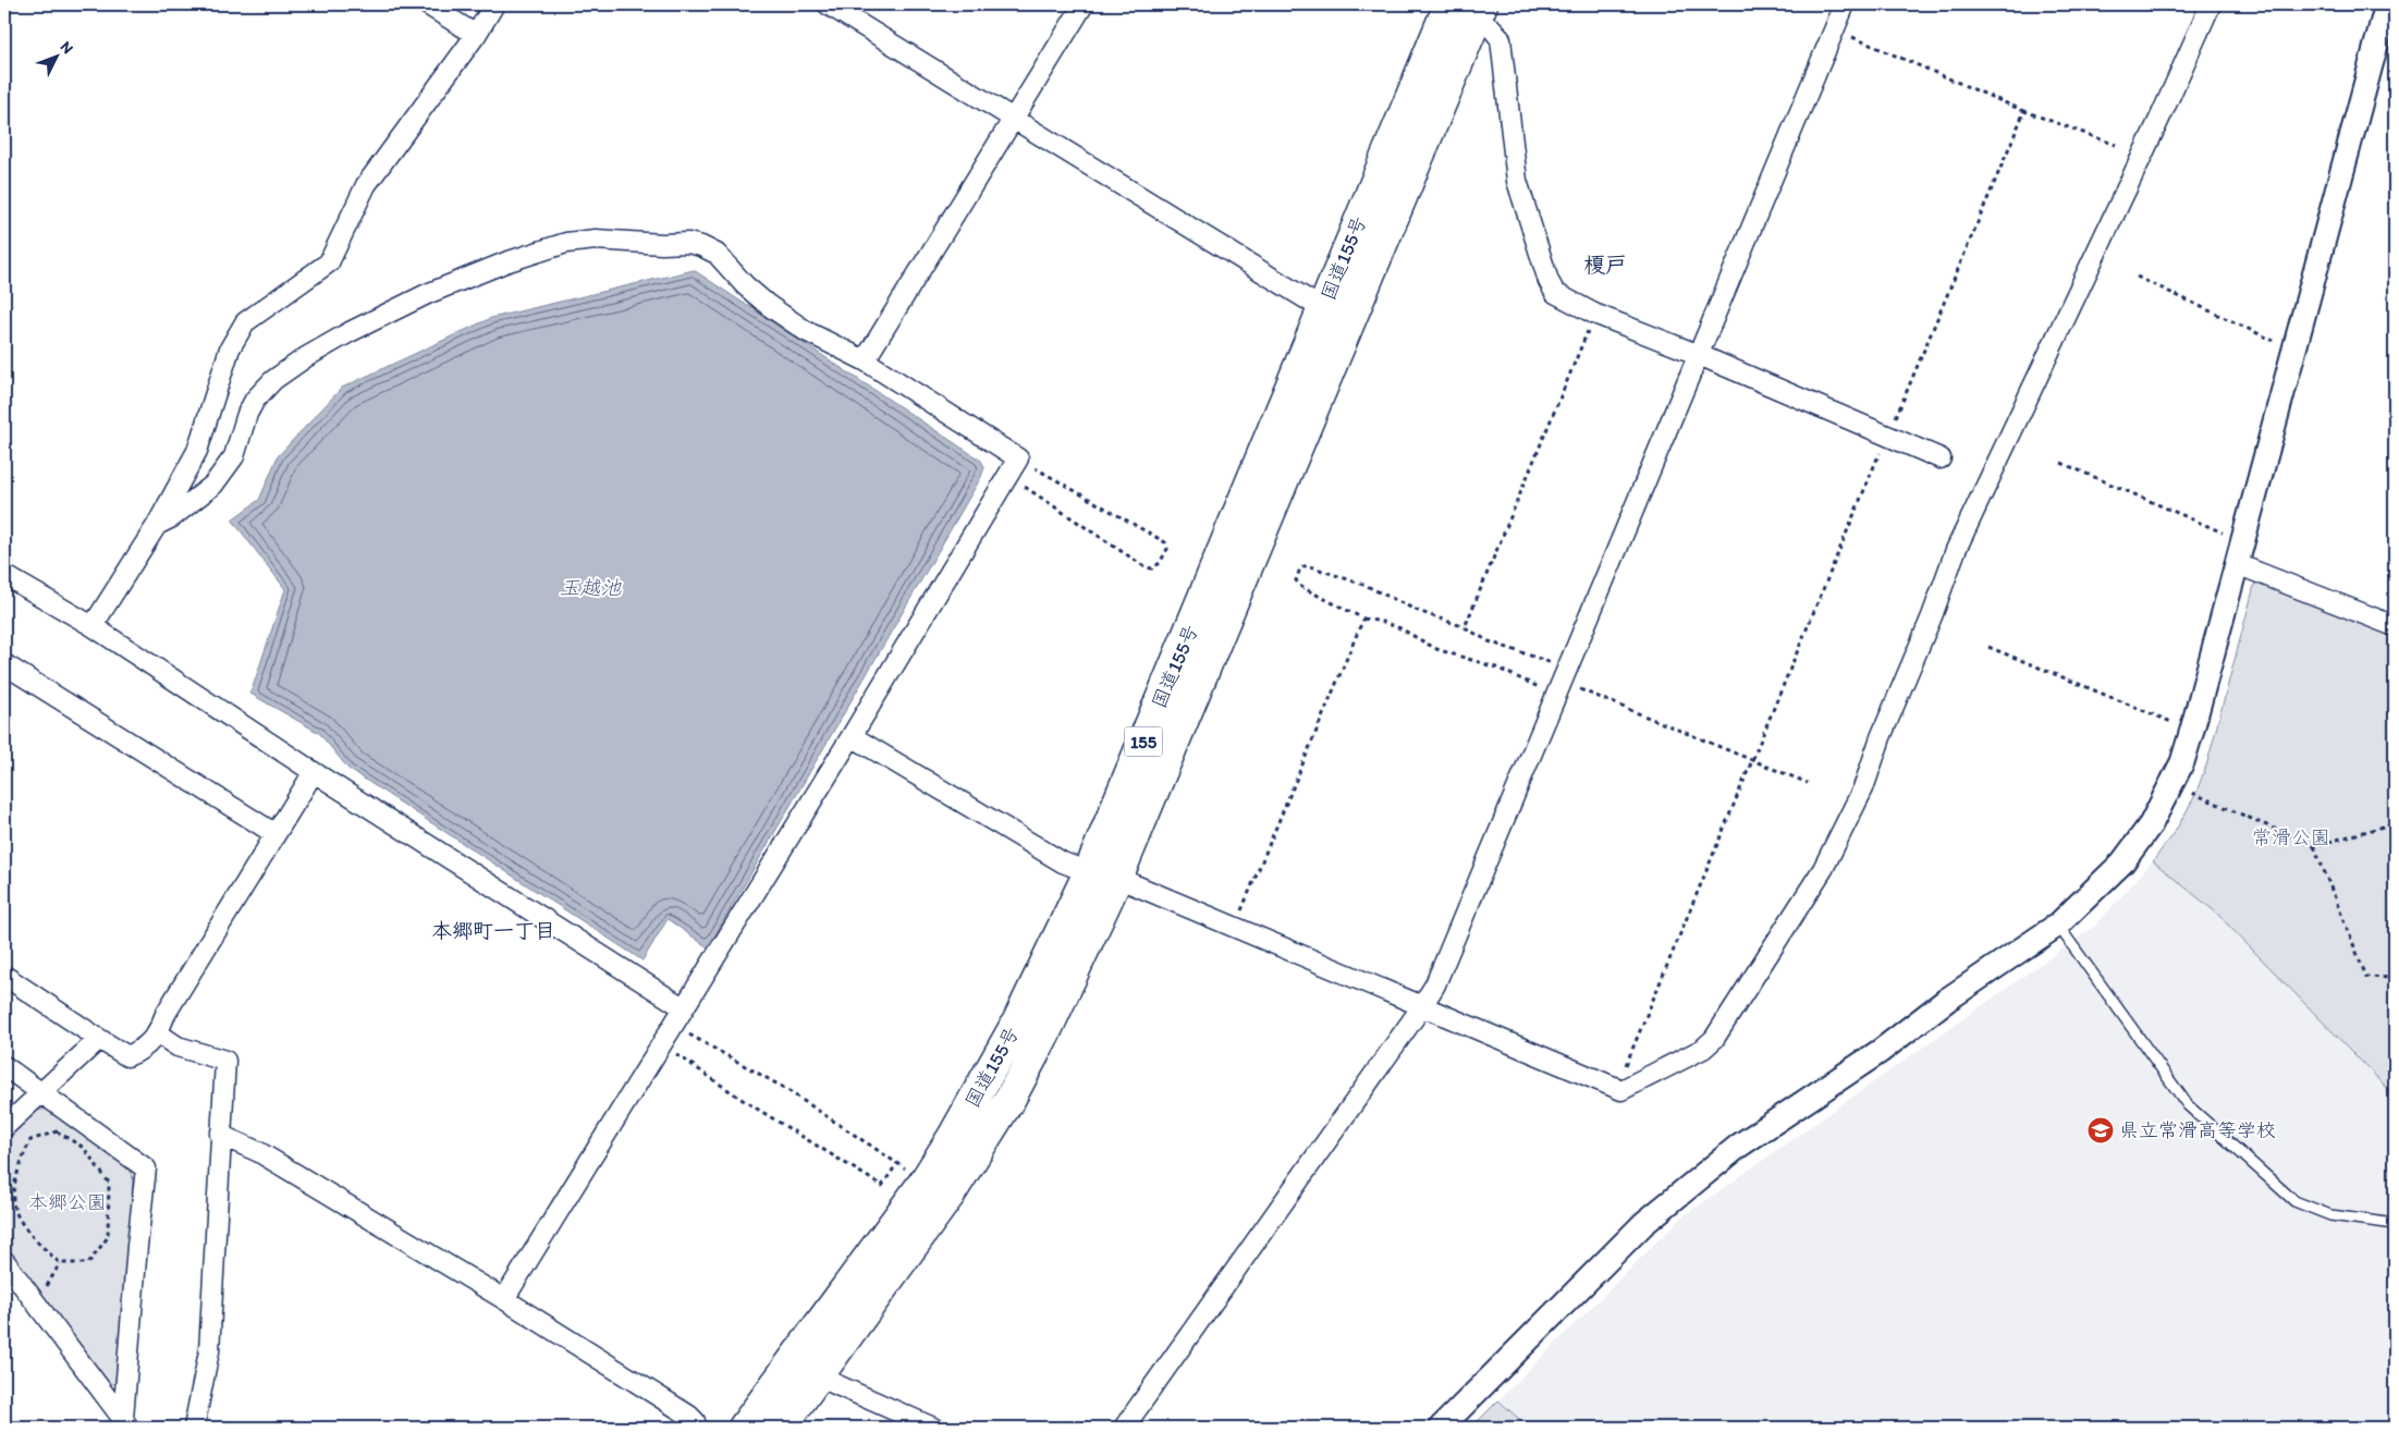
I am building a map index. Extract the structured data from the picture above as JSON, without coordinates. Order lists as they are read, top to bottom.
{
  "streets": {
    "highway": ["国道155号", "155"]
  },
  "districts": ["榎戸", "本郷町一丁目"],
  "water": ["玉越池"],
  "parks": ["常滑公園", "本郷公園"],
  "places": {
    "school or university": ["県立常滑高等学校"]
  },
  "north": "top right"
}
